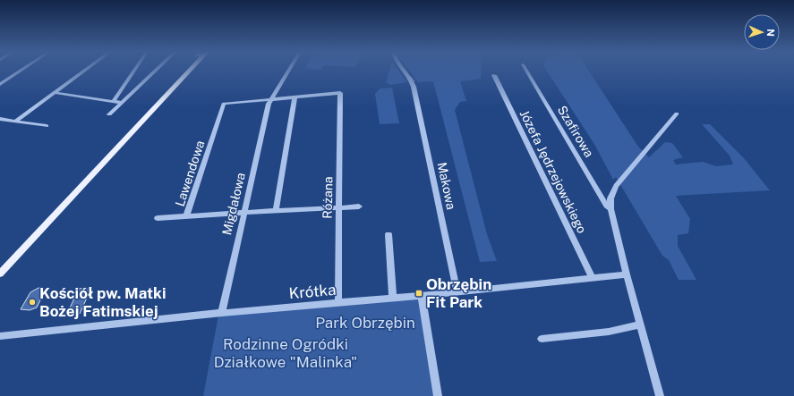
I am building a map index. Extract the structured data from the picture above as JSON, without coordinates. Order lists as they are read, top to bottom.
{
  "streets": {
    "street": [
      "Szafirowa",
      "Józefa Jędrzejowskiego",
      "Lawendowa",
      "Makowa",
      "Różana",
      "Migdałowa",
      "Krótka"
    ]
  },
  "crossings": [
    ["Józefa Jędrzejowskiego", "Krótka"],
    ["Lawendowa", "Różana"],
    ["Lawendowa", "Migdałowa"],
    ["Makowa", "Krótka"],
    ["Różana", "Krótka"],
    ["Migdałowa", "Krótka"]
  ],
  "parks": ["Park Obrzębin", "Rodzinne Ogródki Działkowe \"Malinka\""],
  "places": {
    "transit": ["Obrzębin Fit Park"],
    "other": ["Kościół pw. Matki Bożej Fatimskiej"]
  },
  "north": "right"
}
